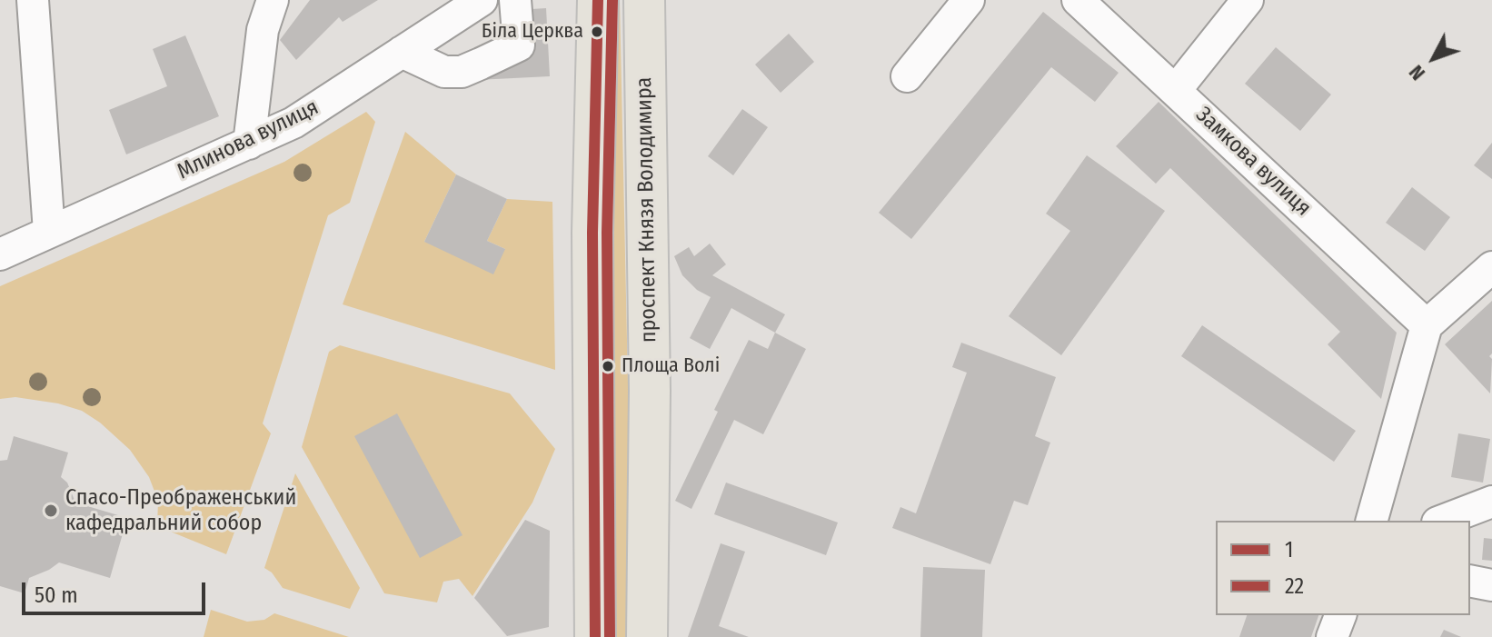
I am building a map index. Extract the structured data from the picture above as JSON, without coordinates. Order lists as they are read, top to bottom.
{
  "streets": {
    "main road": ["проспект Князя Володимира"],
    "street": ["Млинова вулиця", "Замкова вулиця"]
  },
  "places": ["Біла Церква", "Площа Волі", "Спасо-Преображенський кафедральний собор"],
  "lines": ["transit line 1", "transit line 22"],
  "legend": ["1", "22"],
  "scale_bar": "50 m",
  "north": "bottom left"
}
